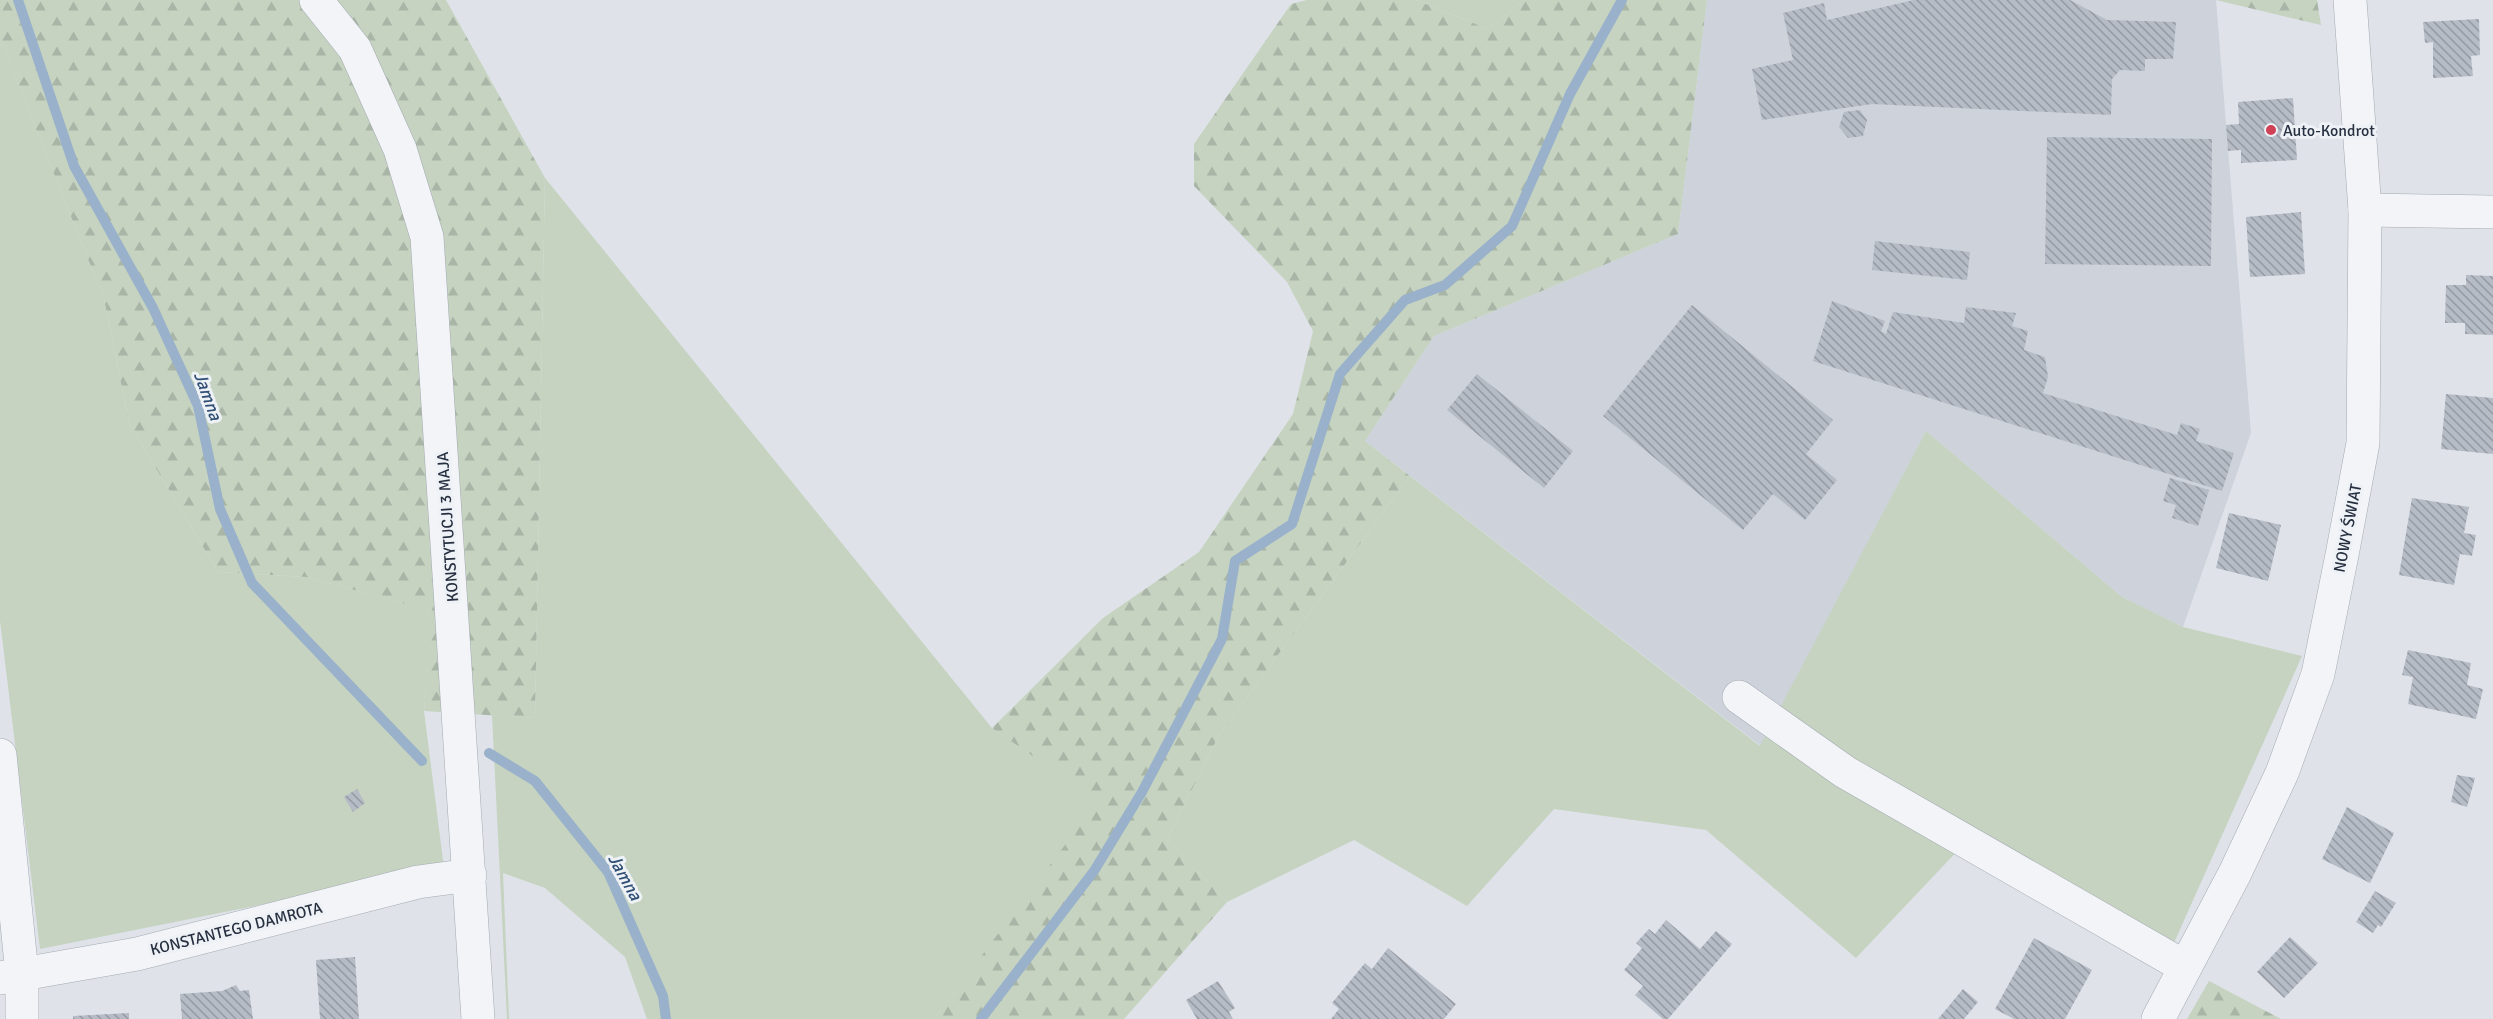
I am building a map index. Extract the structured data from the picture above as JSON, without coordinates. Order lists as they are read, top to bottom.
{
  "streets": {
    "street": ["KONSTYTUCJI 3 MAJA", "NOWY ŚWIAT", "KONSTANTEGO DAMROTA"]
  },
  "crossings": [
    ["KONSTYTUCJI 3 MAJA", "KONSTANTEGO DAMROTA"]
  ],
  "water": ["Jamna"],
  "places": ["Auto-Kondrot"]
}
